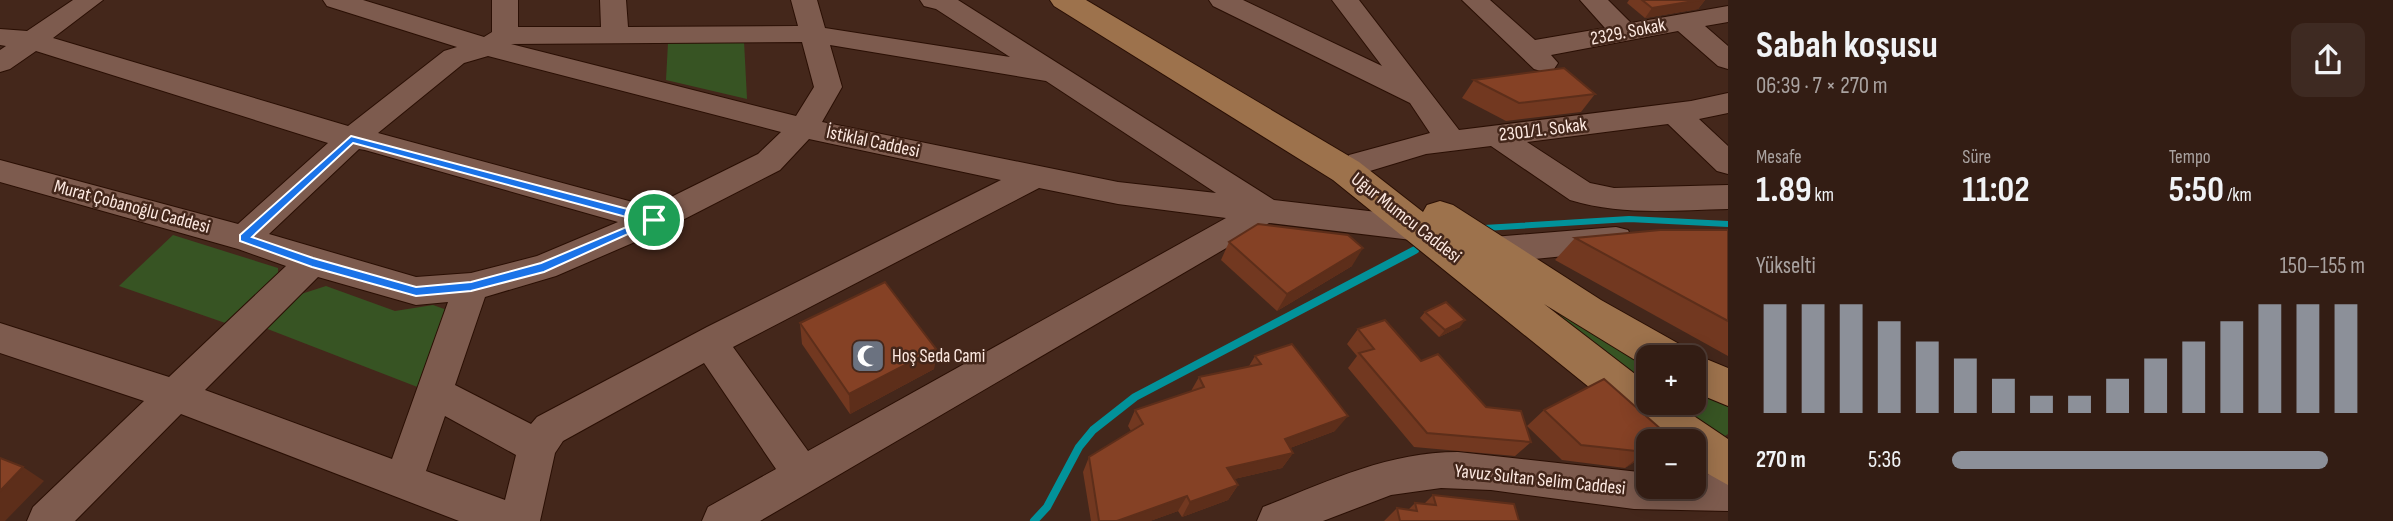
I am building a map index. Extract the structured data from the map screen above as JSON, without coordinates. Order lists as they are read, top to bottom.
{
  "streets": {
    "main road": ["Uğur Mumcu Caddesi"],
    "street": [
      "2329. Sokak",
      "2301/1. Sokak",
      "İstiklal Caddesi",
      "Murat Çobanoğlu Caddesi",
      "Yavuz Sultan Selim Caddesi"
    ]
  },
  "crossings": [
    ["2301/1. Sokak", "Uğur Mumcu Caddesi"],
    ["İstiklal Caddesi", "Murat Çobanoğlu Caddesi"],
    ["İstiklal Caddesi", "Uğur Mumcu Caddesi"]
  ],
  "places": {
    "mosque": ["Hoş Seda Cami"]
  },
  "page": {
    "heading": ["Sabah koşusu", "06:39 · 7 × 270 m"],
    "stats": [
      ["Mesafe", "1.89 km"],
      ["Süre", "11:02"],
      ["Tempo", "5:50 /km"]
    ],
    "chart": ["Yükselti", "150–155 m"],
    "map_buttons": ["+", "−"],
    "list": [
      {
        "name": "270 m",
        "note": "5:36"
      }
    ]
  }
}
